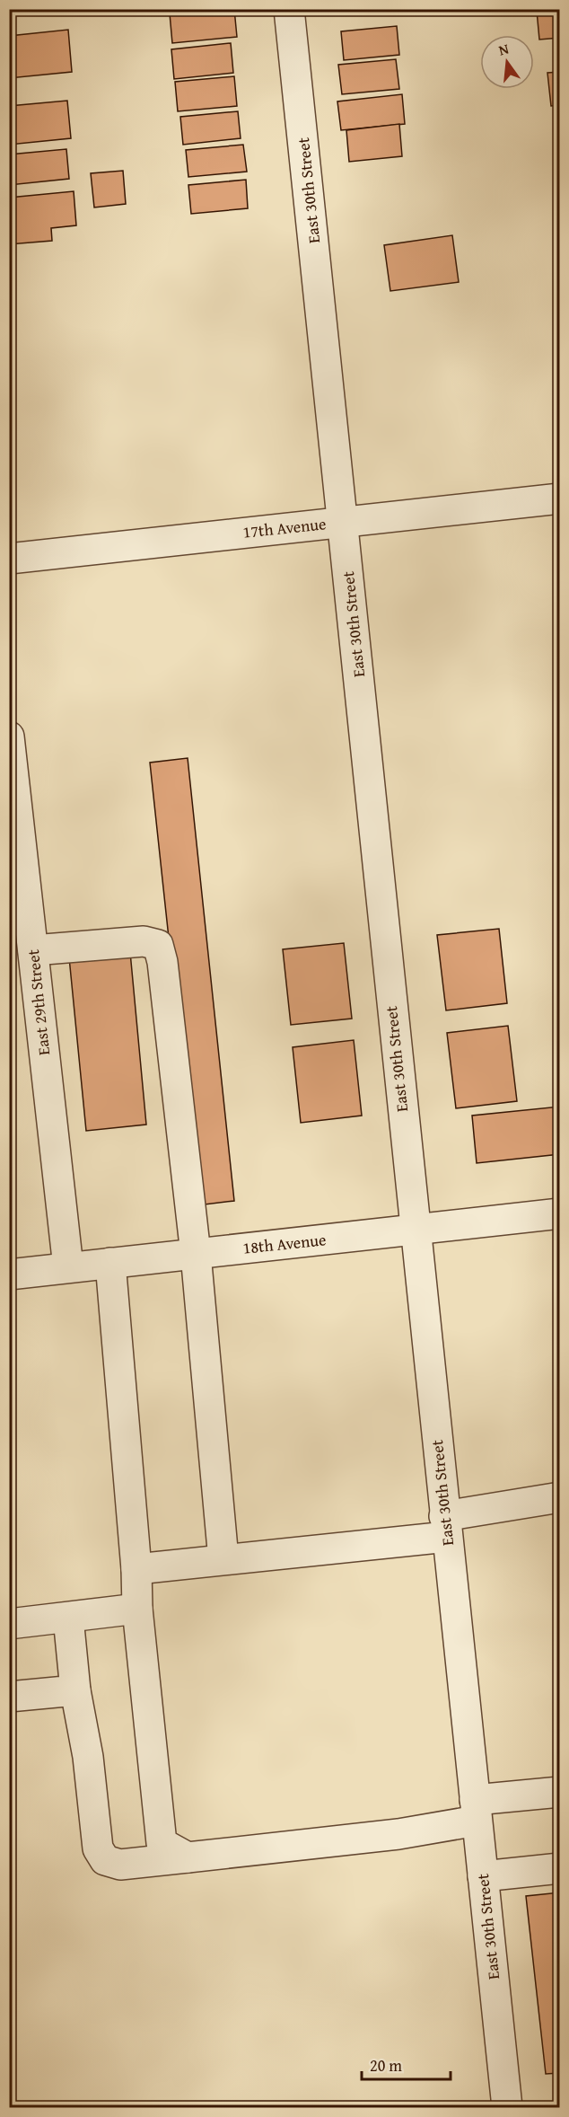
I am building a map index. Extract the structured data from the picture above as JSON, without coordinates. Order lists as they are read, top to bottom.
{
  "streets": {
    "street": [
      "East 30th Street",
      "17th Avenue",
      "East 29th Street",
      "18th Avenue"
    ]
  },
  "crossings": [
    ["East 30th Street", "17th Avenue"],
    ["East 30th Street", "18th Avenue"],
    ["East 29th Street", "18th Avenue"]
  ],
  "scale_bar": "20 m",
  "north": "top"
}
